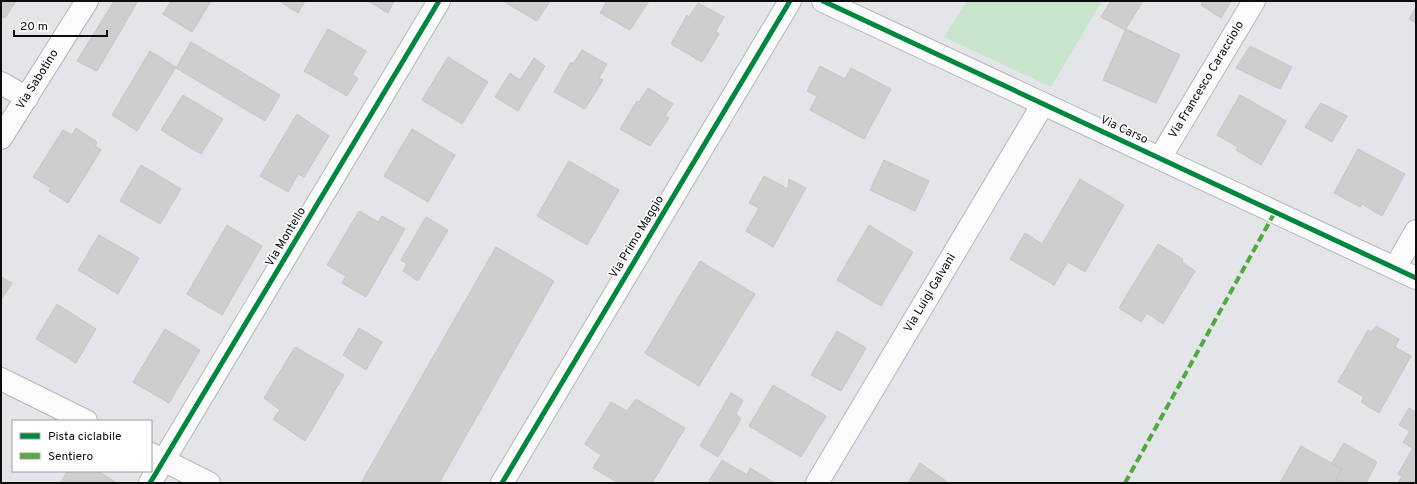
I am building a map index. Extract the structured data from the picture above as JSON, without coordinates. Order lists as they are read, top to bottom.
{
  "streets": {
    "street": [
      "Via Sabotino",
      "Via Francesco Caracciolo",
      "Via Carso",
      "Via Montello",
      "Via Primo Maggio",
      "Via Luigi Galvani"
    ]
  },
  "crossings": [
    ["Via Francesco Caracciolo", "Via Carso"],
    ["Via Carso", "Via Luigi Galvani"]
  ],
  "legend": ["Pista ciclabile", "Sentiero"],
  "scale_bar": "20 m"
}
